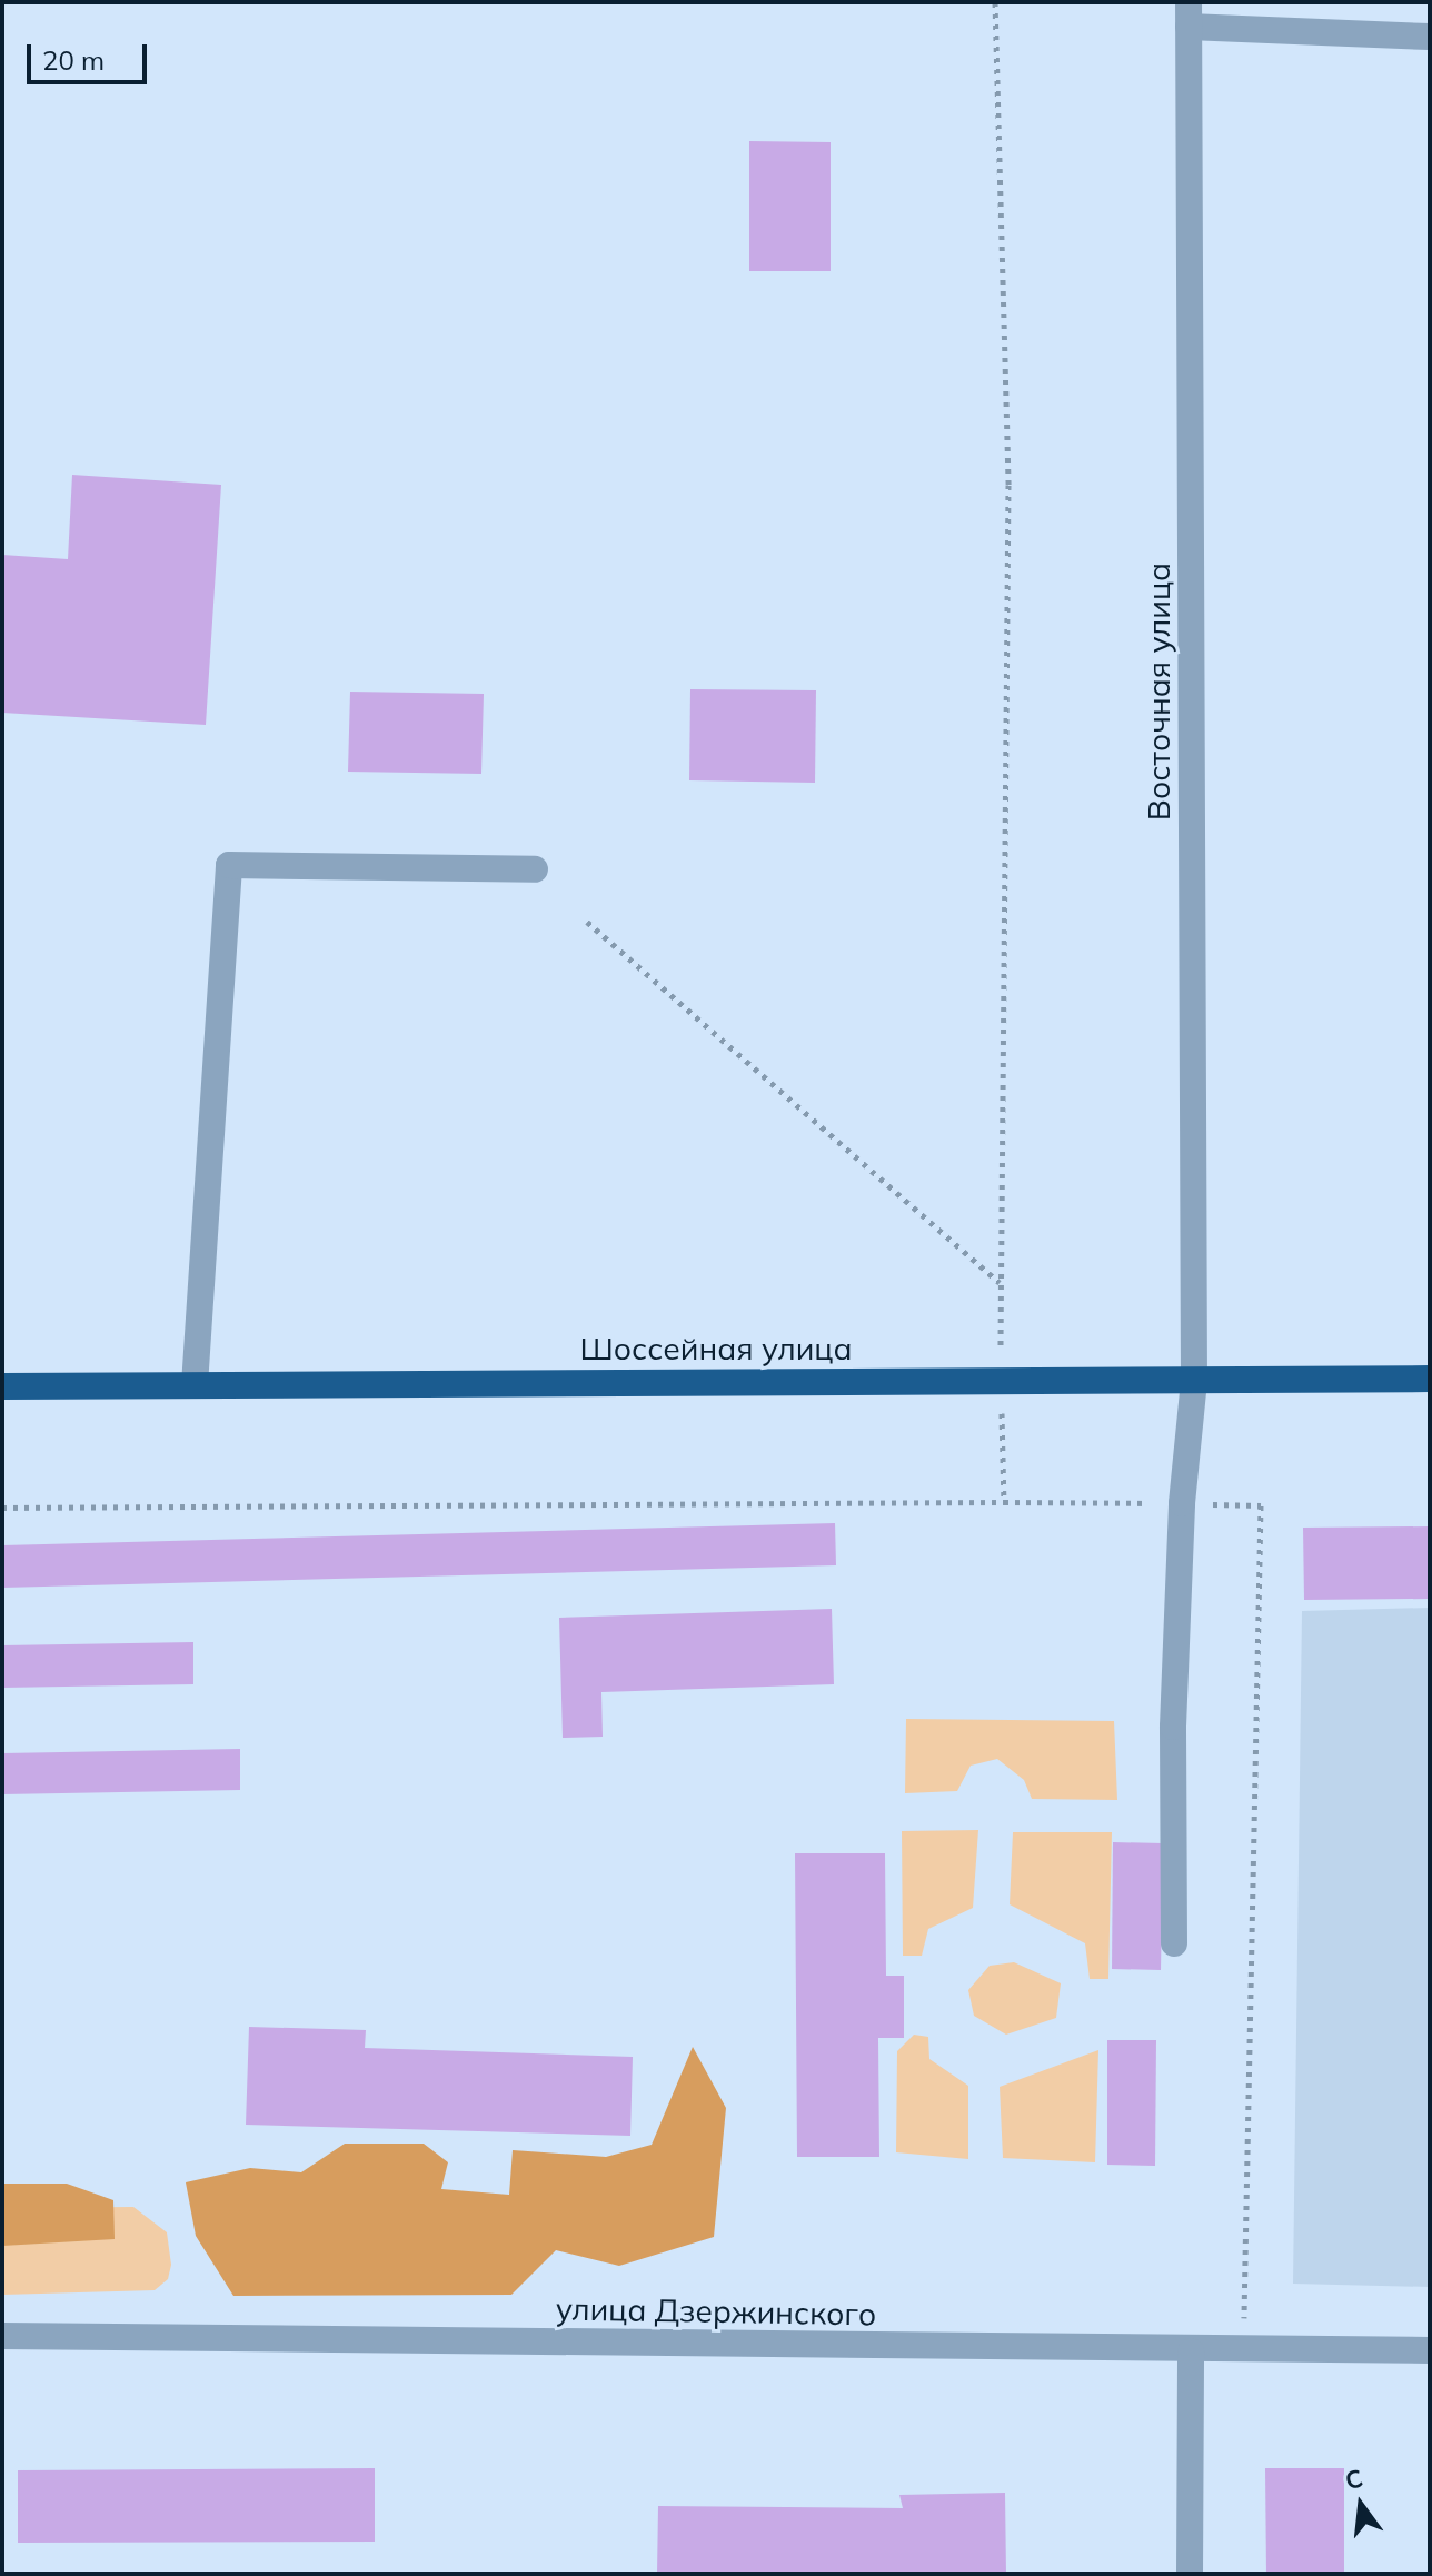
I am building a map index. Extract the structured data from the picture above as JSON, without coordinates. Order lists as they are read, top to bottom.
{
  "streets": {
    "highway": ["Шоссейная улица"],
    "street": ["Восточная улица", "улица Дзержинского"]
  },
  "crossings": [
    ["Восточная улица", "Шоссейная улица"]
  ],
  "scale_bar": "20 m",
  "north": "top"
}
